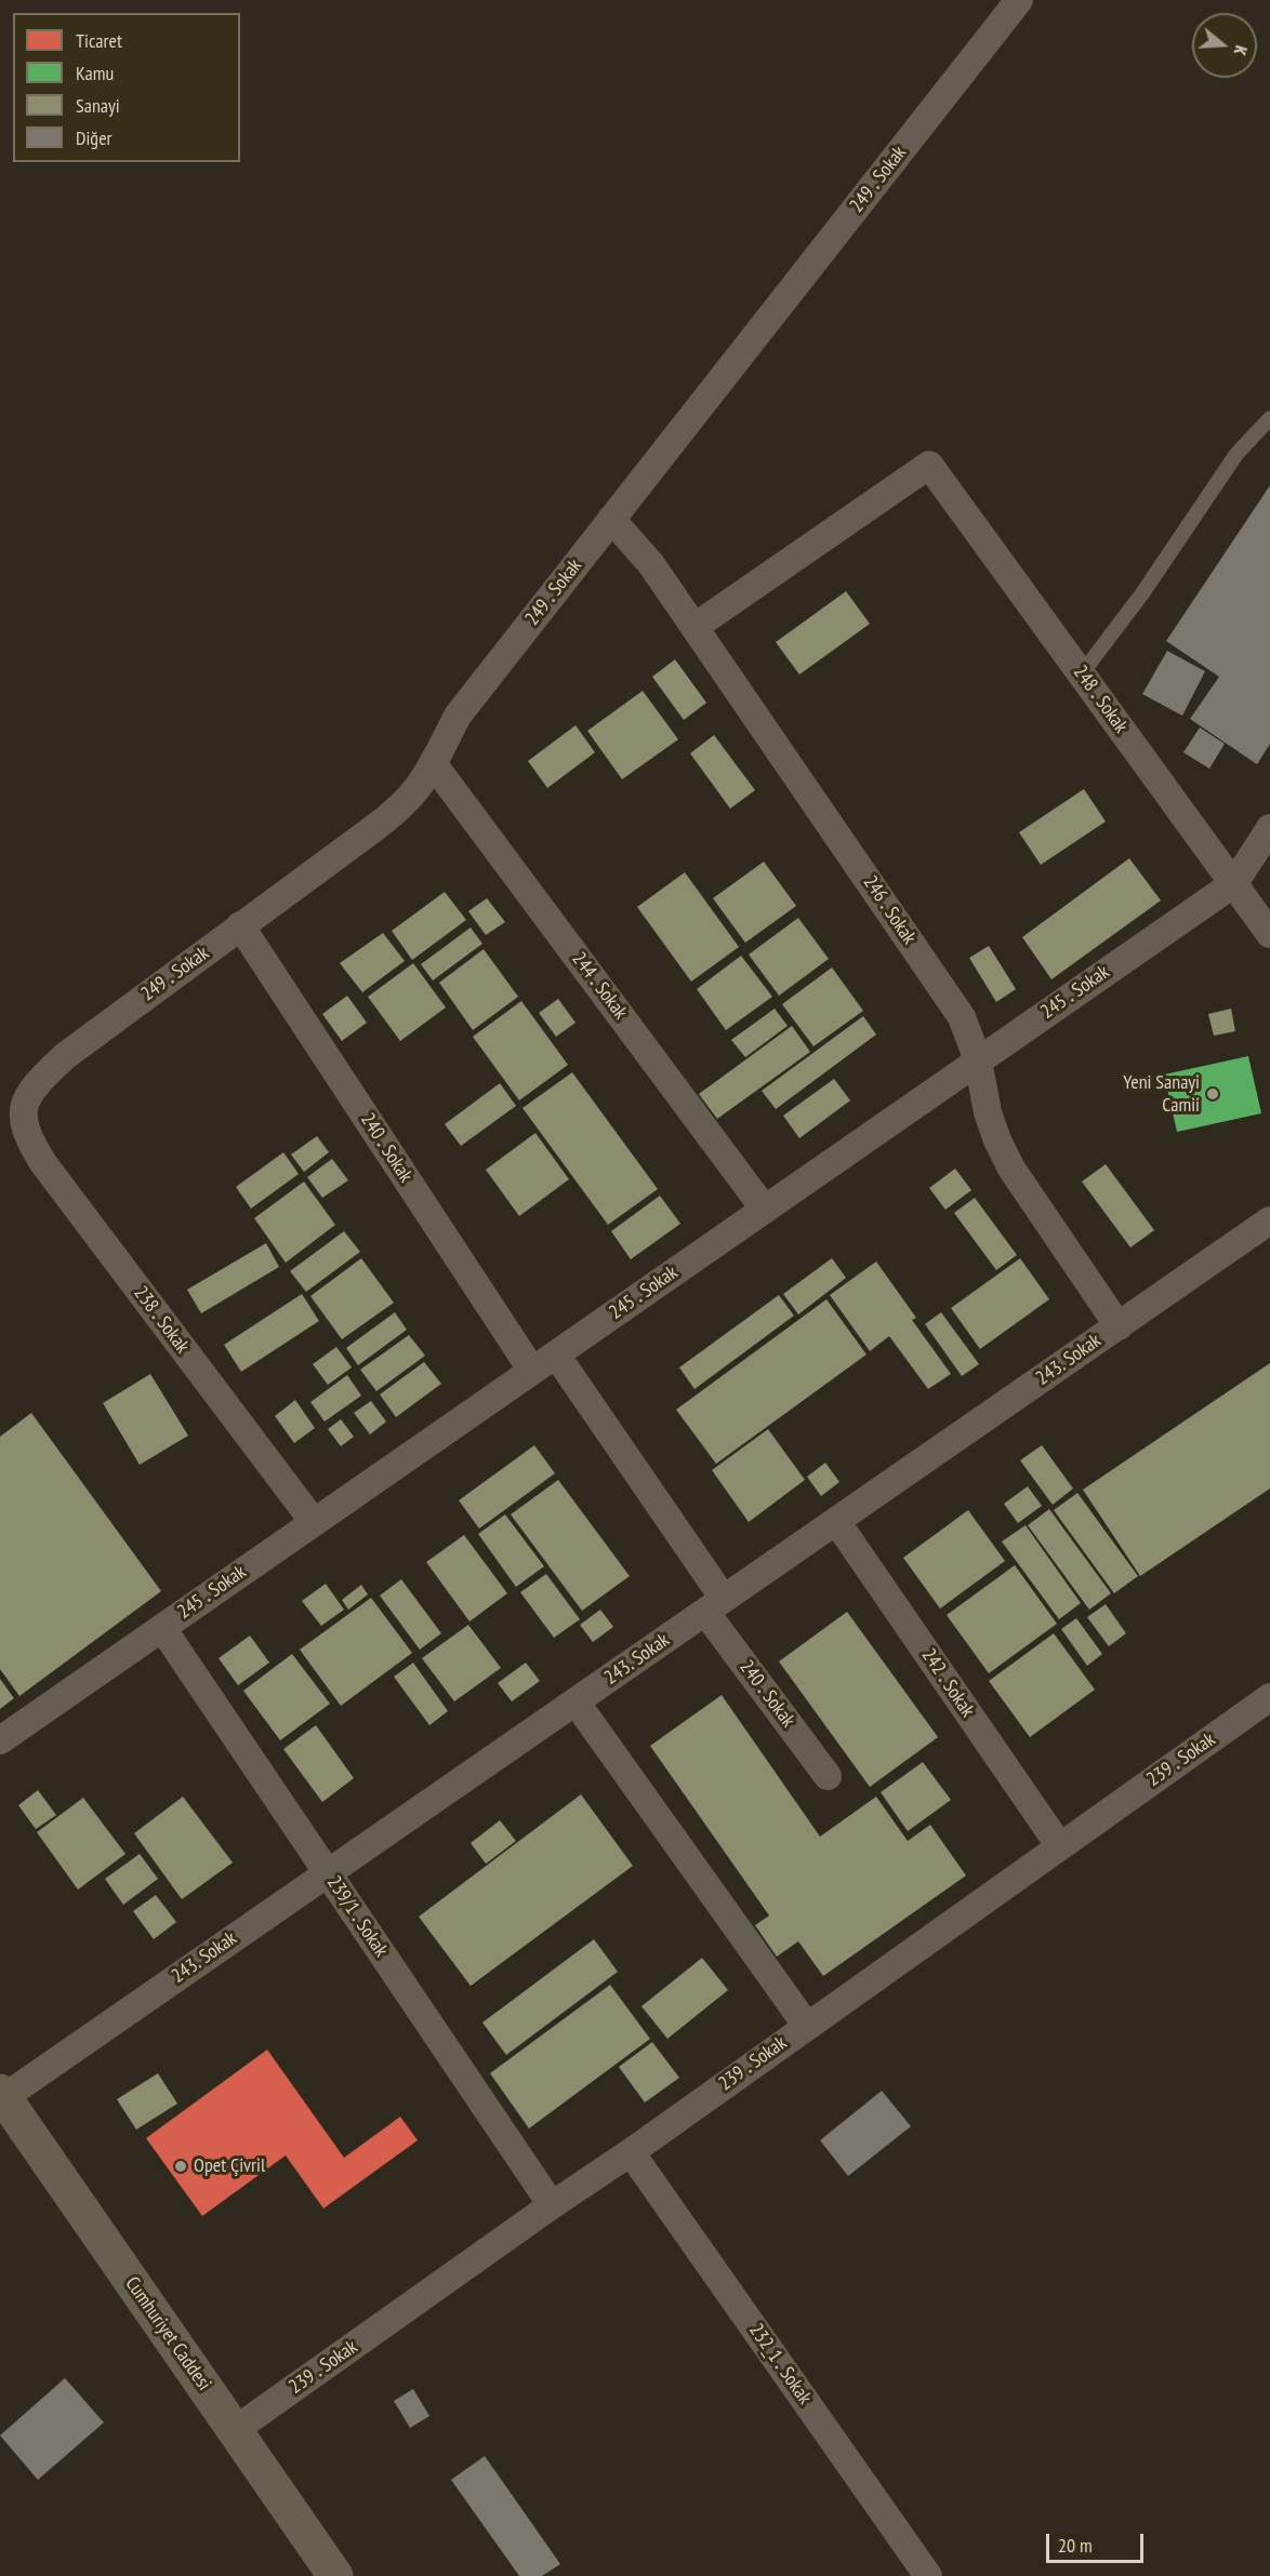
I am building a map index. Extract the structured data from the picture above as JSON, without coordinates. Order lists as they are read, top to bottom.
{
  "streets": {
    "main road": ["Cumhuriyet Caddesi"],
    "street": [
      "249 . Sokak",
      "248 . Sokak",
      "246 . Sokak",
      "244 . Sokak",
      "245 . Sokak",
      "240 . Sokak",
      "238 . Sokak",
      "243. Sokak",
      "242 . Sokak",
      "239 . Sokak",
      "239/1 . Sokak",
      "232_1 . Sokak"
    ]
  },
  "crossings": [
    ["249 . Sokak", "246 . Sokak"],
    ["249 . Sokak", "244 . Sokak"],
    ["249 . Sokak", "240 . Sokak"],
    ["249 . Sokak", "238 . Sokak"],
    ["248 . Sokak", "246 . Sokak"],
    ["248 . Sokak", "245 . Sokak"],
    ["246 . Sokak", "245 . Sokak"],
    ["246 . Sokak", "243. Sokak"],
    ["244 . Sokak", "245 . Sokak"],
    ["245 . Sokak", "240 . Sokak"],
    ["245 . Sokak", "238 . Sokak"],
    ["245 . Sokak", "239/1 . Sokak"],
    ["240 . Sokak", "243. Sokak"],
    ["243. Sokak", "242 . Sokak"],
    ["243. Sokak", "239/1 . Sokak"],
    ["243. Sokak", "Cumhuriyet Caddesi"],
    ["242 . Sokak", "239 . Sokak"],
    ["239 . Sokak", "239/1 . Sokak"],
    ["239 . Sokak", "Cumhuriyet Caddesi"],
    ["239 . Sokak", "232_1 . Sokak"]
  ],
  "places": ["Yeni Sanayi Camii", "Opet Çivril"],
  "legend": [
    "Ticaret",
    "Kamu",
    "Sanayi",
    "Diğer"
  ],
  "scale_bar": "20 m",
  "north": "right"
}
